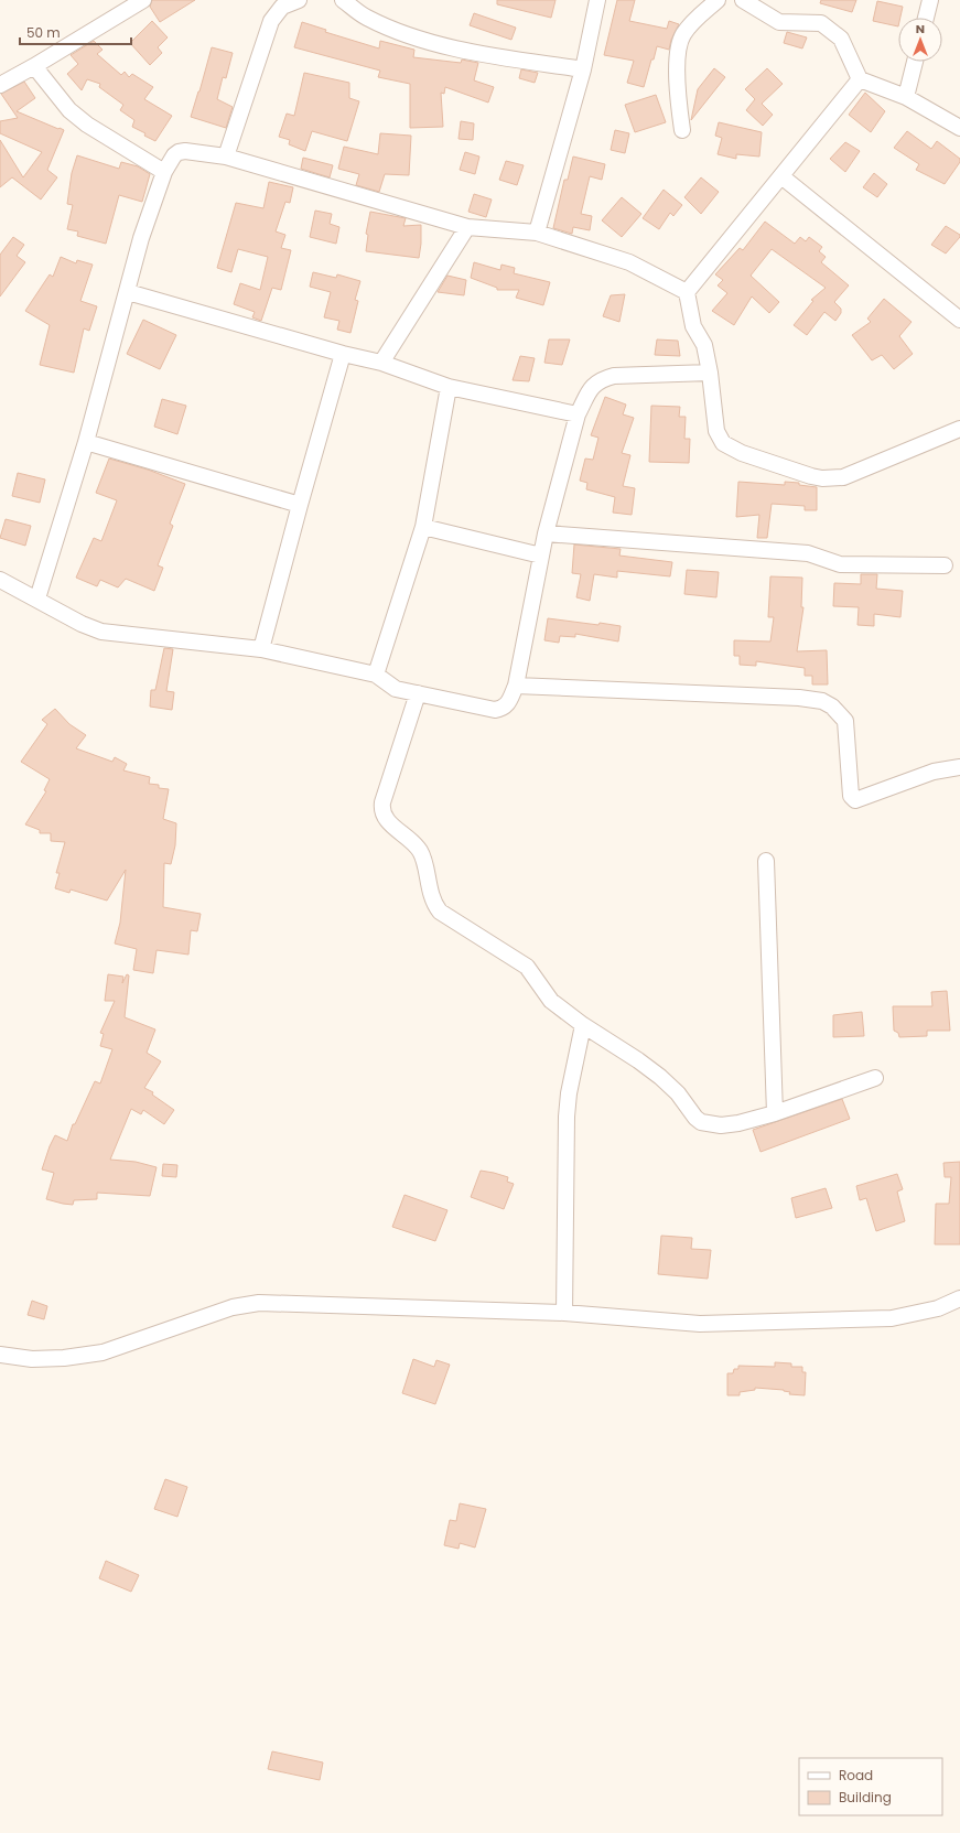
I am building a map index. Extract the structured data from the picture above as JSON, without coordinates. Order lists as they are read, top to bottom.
{
  "legend": ["Road", "Building"],
  "scale_bar": "50 m",
  "north": "top"
}
